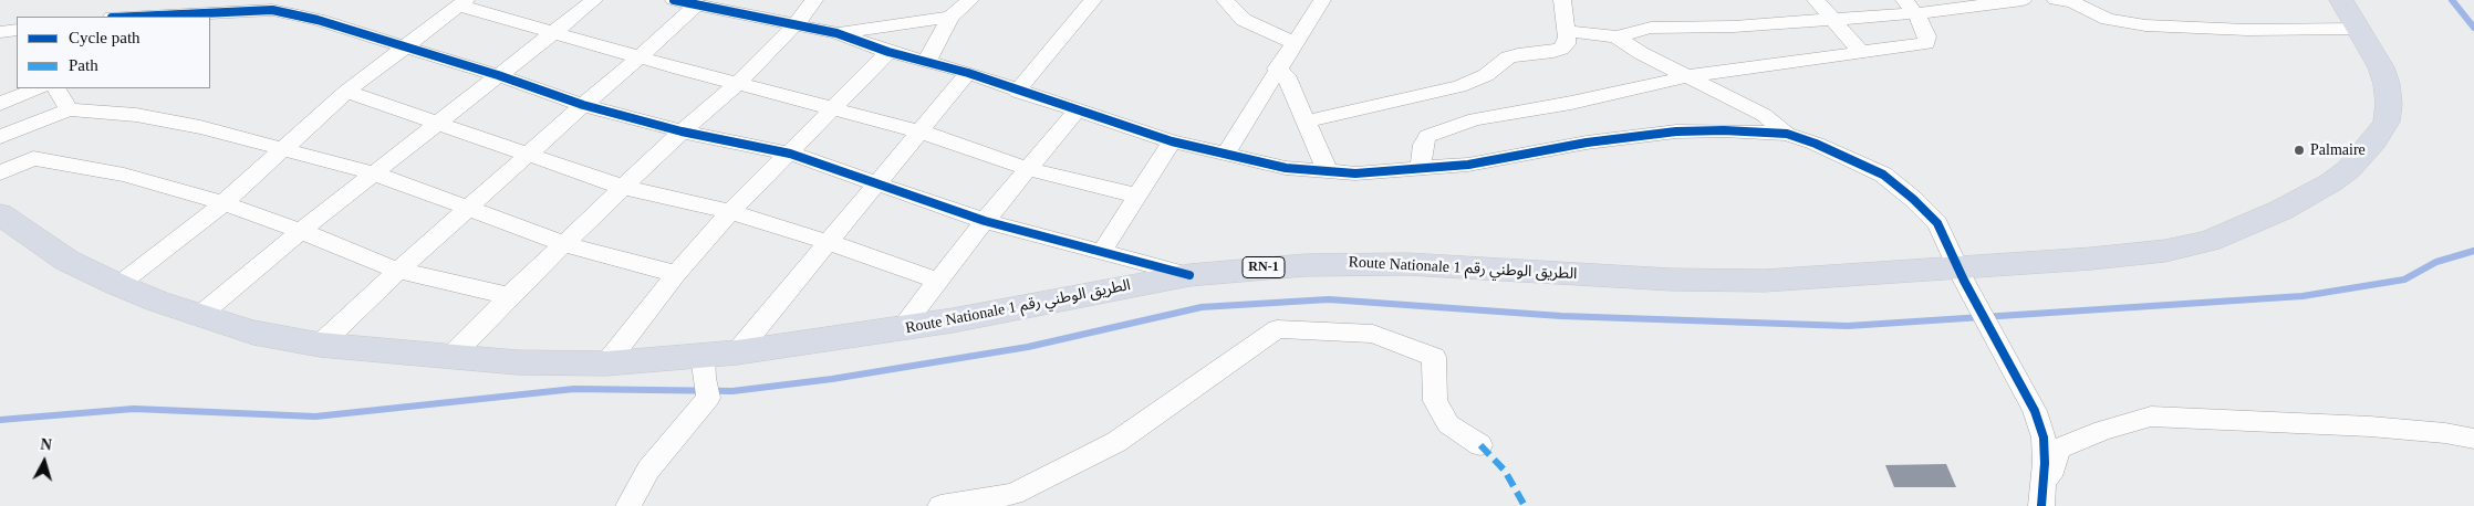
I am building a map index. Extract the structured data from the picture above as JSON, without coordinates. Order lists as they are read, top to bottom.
{
  "streets": {
    "highway": ["RN-1", "Route Nationale الطريق الوطني رقم 1"]
  },
  "places": ["Palmaire"],
  "legend": ["Cycle path", "Path"],
  "north": "top"
}
